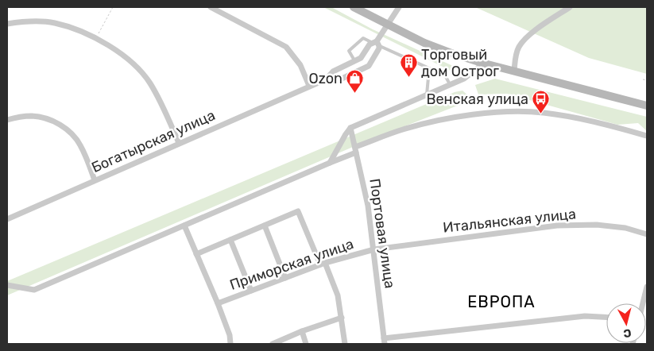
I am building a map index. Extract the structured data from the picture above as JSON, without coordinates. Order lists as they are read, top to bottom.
{
  "streets": {
    "street": [
      "Богатырская улица",
      "Итальянская улица",
      "Портовая улица",
      "Приморская улица"
    ]
  },
  "crossings": [
    ["Итальянская улица", "Портовая улица"],
    ["Итальянская улица", "Приморская улица"],
    ["Портовая улица", "Приморская улица"]
  ],
  "districts": ["ЕВРОПА"],
  "places": {
    "building": ["Торговый дом Острог"],
    "shop": ["Ozon"],
    "bus stop": ["Венская улица"]
  },
  "north": "bottom"
}
